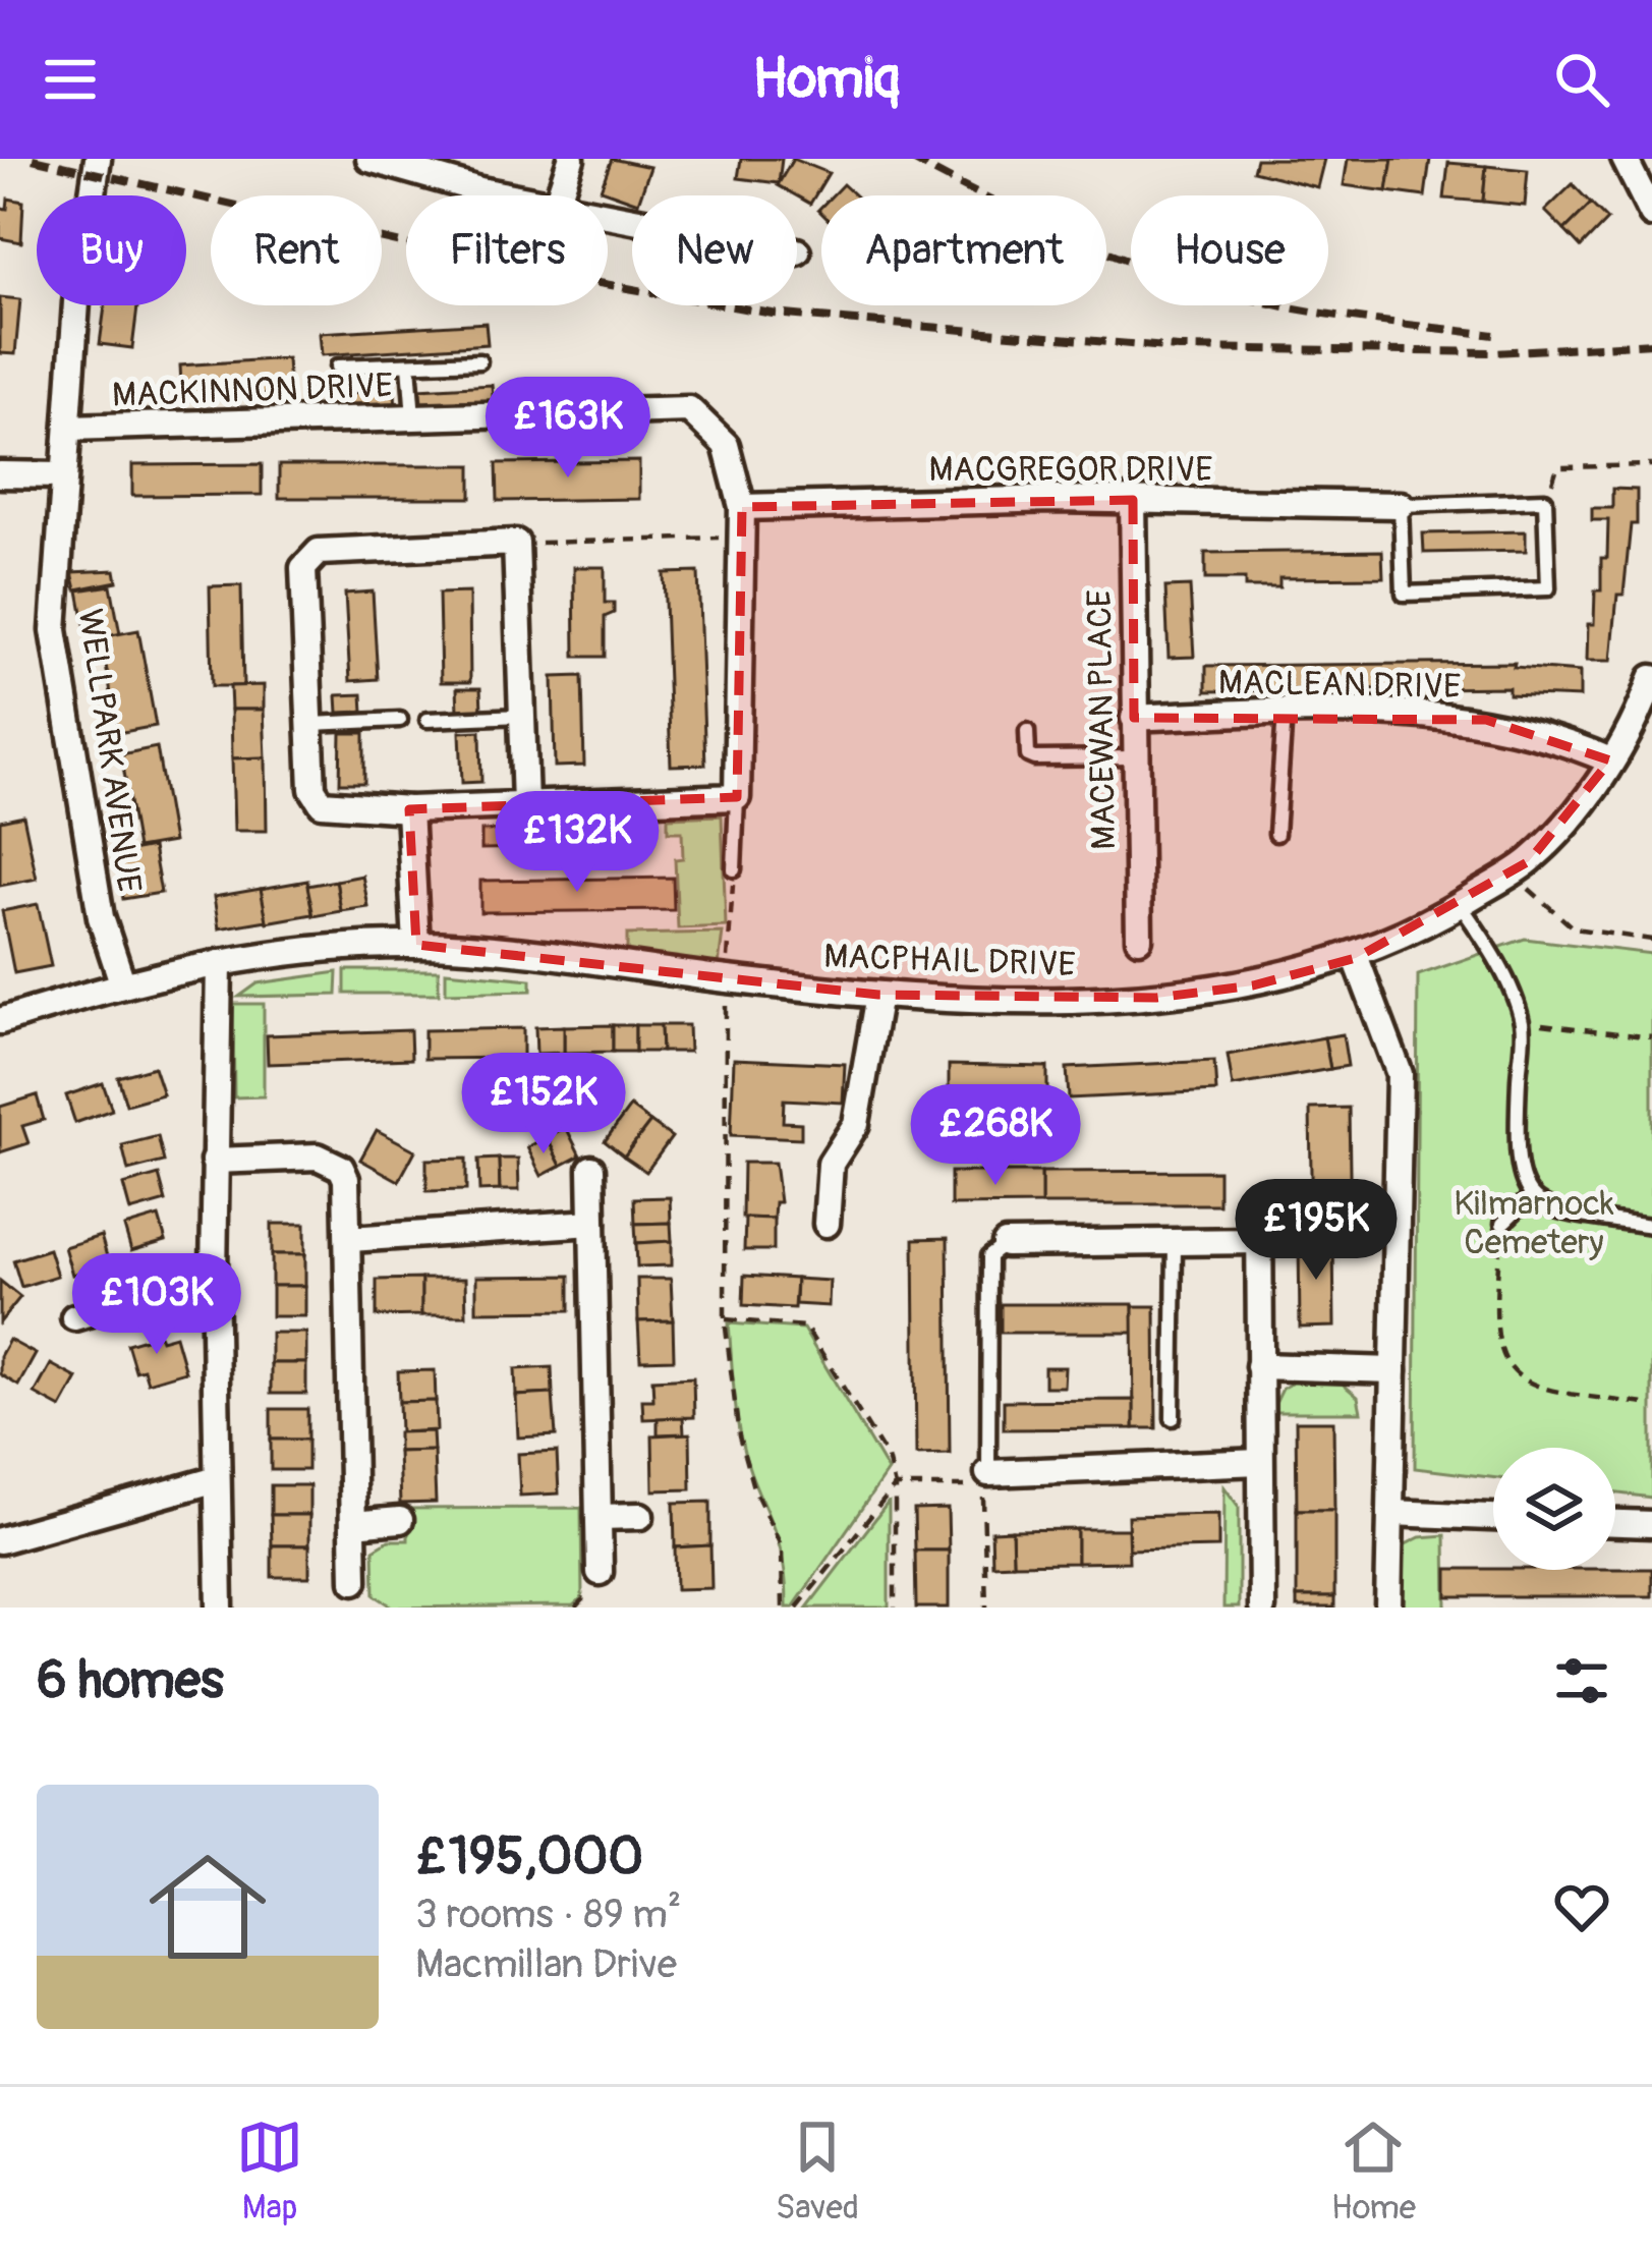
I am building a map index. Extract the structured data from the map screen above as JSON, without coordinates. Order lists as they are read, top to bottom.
{
  "streets": {
    "street": [
      "MACKINNON DRIVE",
      "MACGREGOR DRIVE",
      "MACLEAN DRIVE",
      "MACEWAN PLACE",
      "WELLPARK AVENUE",
      "MACPHAIL DRIVE"
    ]
  },
  "crossings": [
    ["MACKINNON DRIVE", "MACGREGOR DRIVE"],
    ["MACKINNON DRIVE", "WELLPARK AVENUE"],
    ["MACGREGOR DRIVE", "MACEWAN PLACE"],
    ["MACLEAN DRIVE", "MACEWAN PLACE"],
    ["MACLEAN DRIVE", "MACPHAIL DRIVE"],
    ["WELLPARK AVENUE", "MACPHAIL DRIVE"]
  ],
  "parks": ["Kilmarnock Cemetery"],
  "page": {
    "header": "Homiq",
    "chip": [
      "Buy",
      "Rent",
      "Filters",
      "New",
      "Apartment",
      "House"
    ],
    "price": [
      "£163K",
      "£132K",
      "£152K",
      "£268K",
      "£195K",
      "£103K"
    ],
    "heading": "6 homes",
    "list": [
      {
        "name": "£195,000",
        "note": "3 rooms · 89 m² · Macmillan Drive"
      }
    ],
    "tabs": ["Map", "Saved", "Home"]
  }
}
